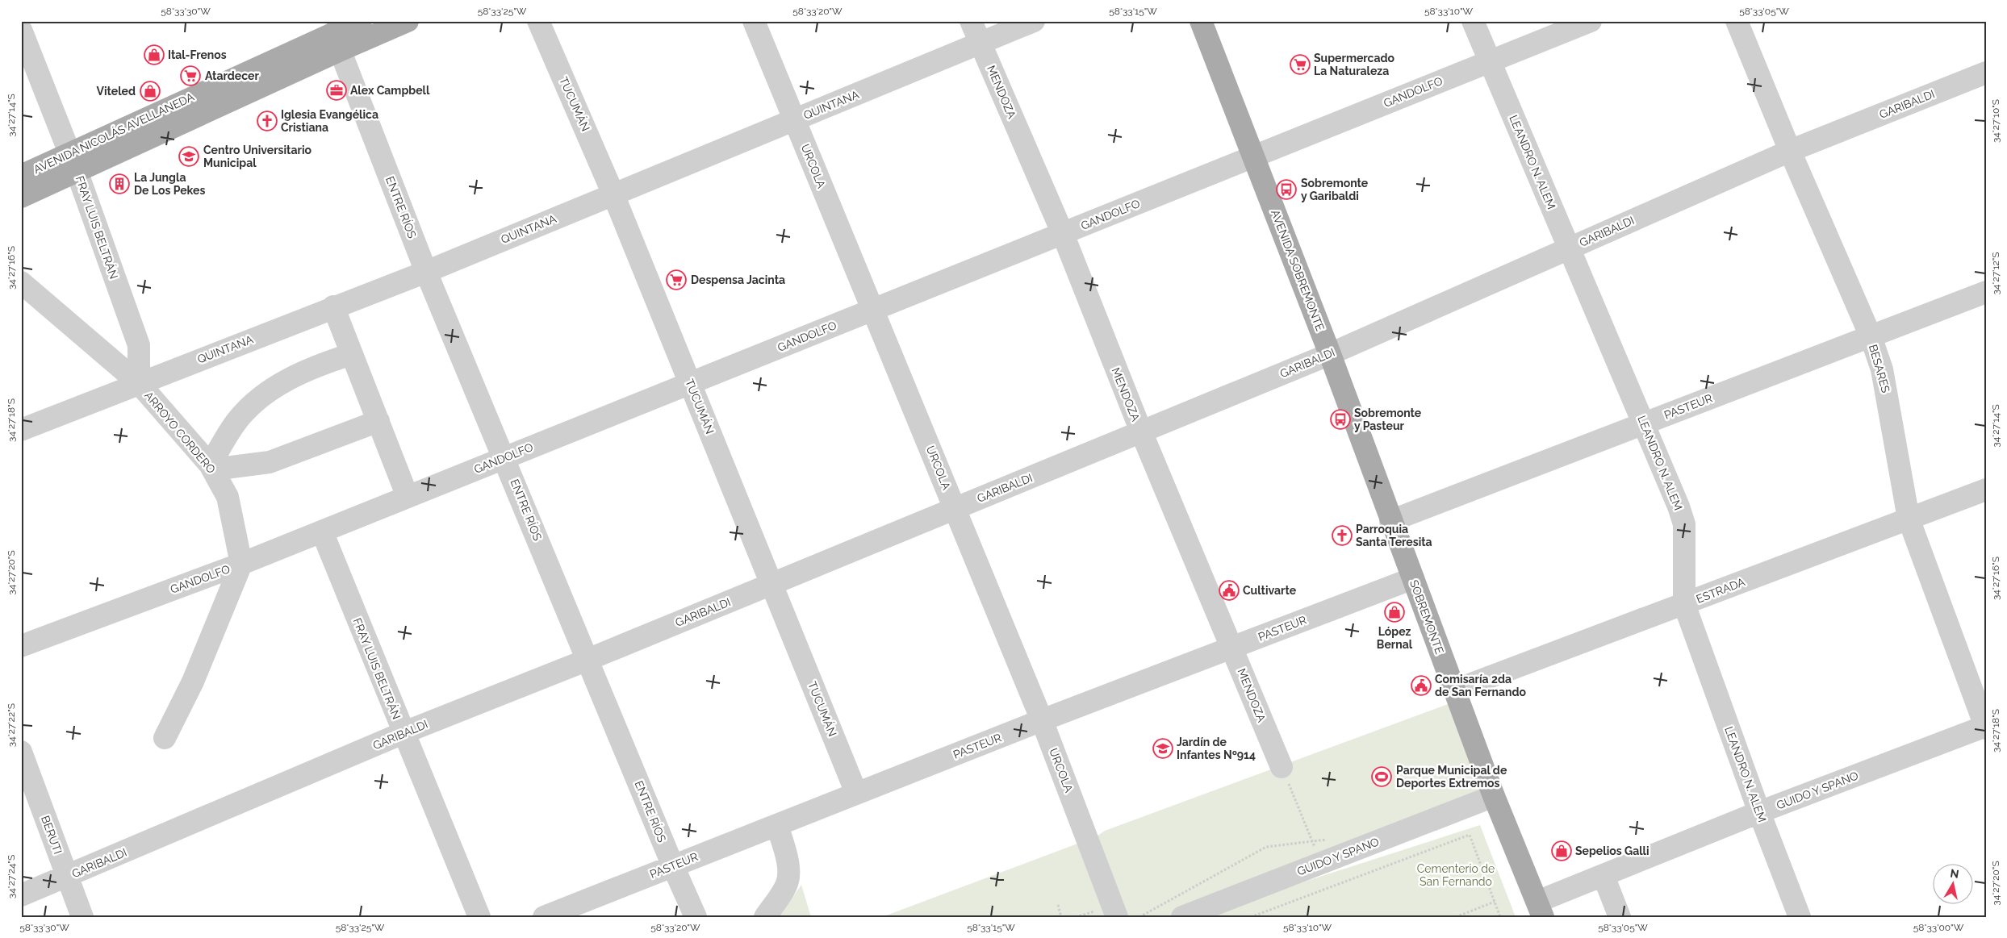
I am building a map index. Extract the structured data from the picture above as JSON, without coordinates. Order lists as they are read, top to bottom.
{
  "streets": {
    "main road": ["AVENIDA NICOLÁS AVELLANEDA", "AVENIDA SOBREMONTE", "SOBREMONTE"],
    "street": [
      "MENDOZA",
      "GANDOLFO",
      "TUCUMÁN",
      "GARIBALDI",
      "QUINTANA",
      "LEANDRO N. ALEM",
      "URCOLA",
      "ENTRE RÍOS",
      "FRAY LUIS BELTRÁN",
      "BESARES",
      "PASTEUR",
      "ARROYO CORDERO",
      "ESTRADA",
      "GUIDO Y SPANO",
      "BERUTI"
    ]
  },
  "crossings": [
    ["MENDOZA", "GANDOLFO"],
    ["MENDOZA", "GARIBALDI"],
    ["MENDOZA", "QUINTANA"],
    ["MENDOZA", "PASTEUR"],
    ["GANDOLFO", "TUCUMÁN"],
    ["GANDOLFO", "LEANDRO N. ALEM"],
    ["GANDOLFO", "URCOLA"],
    ["GANDOLFO", "ENTRE RÍOS"],
    ["GANDOLFO", "FRAY LUIS BELTRÁN"],
    ["GANDOLFO", "AVENIDA SOBREMONTE"],
    ["GANDOLFO", "ARROYO CORDERO"],
    ["TUCUMÁN", "GARIBALDI"],
    ["TUCUMÁN", "QUINTANA"],
    ["TUCUMÁN", "PASTEUR"],
    ["GARIBALDI", "LEANDRO N. ALEM"],
    ["GARIBALDI", "URCOLA"],
    ["GARIBALDI", "ENTRE RÍOS"],
    ["GARIBALDI", "FRAY LUIS BELTRÁN"],
    ["GARIBALDI", "AVENIDA SOBREMONTE"],
    ["GARIBALDI", "BESARES"],
    ["GARIBALDI", "BERUTI"],
    ["QUINTANA", "URCOLA"],
    ["QUINTANA", "ENTRE RÍOS"],
    ["QUINTANA", "FRAY LUIS BELTRÁN"],
    ["QUINTANA", "ARROYO CORDERO"],
    ["AVENIDA NICOLÁS AVELLANEDA", "ENTRE RÍOS"],
    ["AVENIDA NICOLÁS AVELLANEDA", "FRAY LUIS BELTRÁN"],
    ["LEANDRO N. ALEM", "PASTEUR"],
    ["LEANDRO N. ALEM", "ESTRADA"],
    ["LEANDRO N. ALEM", "GUIDO Y SPANO"],
    ["URCOLA", "PASTEUR"],
    ["ENTRE RÍOS", "PASTEUR"],
    ["FRAY LUIS BELTRÁN", "ARROYO CORDERO"],
    ["AVENIDA SOBREMONTE", "PASTEUR"],
    ["AVENIDA SOBREMONTE", "SOBREMONTE"],
    ["BESARES", "PASTEUR"],
    ["BESARES", "ESTRADA"],
    ["BESARES", "GUIDO Y SPANO"],
    ["PASTEUR", "SOBREMONTE"],
    ["ESTRADA", "SOBREMONTE"],
    ["SOBREMONTE", "GUIDO Y SPANO"]
  ],
  "parks": ["Cementerio de San Fernando"],
  "places": {
    "shop": [
      "Ital-Frenos",
      "Viteled",
      "López Bernal",
      "Sepelios Galli"
    ],
    "supermarket": ["Supermercado La Naturaleza", "Atardecer", "Despensa Jacinta"],
    "office": ["Alex Campbell"],
    "church": ["Iglesia Evangélica Cristiana", "Parroquia Santa Teresita"],
    "school or university": ["Centro Universitario Municipal", "Jardín de Infantes Nº914"],
    "building": ["La Jungla De Los Pekes"],
    "bus stop": ["Sobremonte y Garibaldi", "Sobremonte y Pasteur"],
    "public building": ["Cultivarte", "Comisaría 2da de San Fernando"],
    "sports": ["Parque Municipal de Deportes Extremos"]
  },
  "north": "top",
  "coordinates": [
    "58°33'30\"W",
    "58°33'25\"W",
    "58°33'20\"W",
    "58°33'15\"W",
    "58°33'10\"W",
    "58°33'05\"W",
    "34°27'14\"S",
    "34°27'10\"S",
    "34°27'16\"S",
    "34°27'12\"S",
    "34°27'18\"S",
    "34°27'20\"S",
    "34°27'22\"S",
    "34°27'24\"S",
    "58°33'00\"W"
  ]
}
